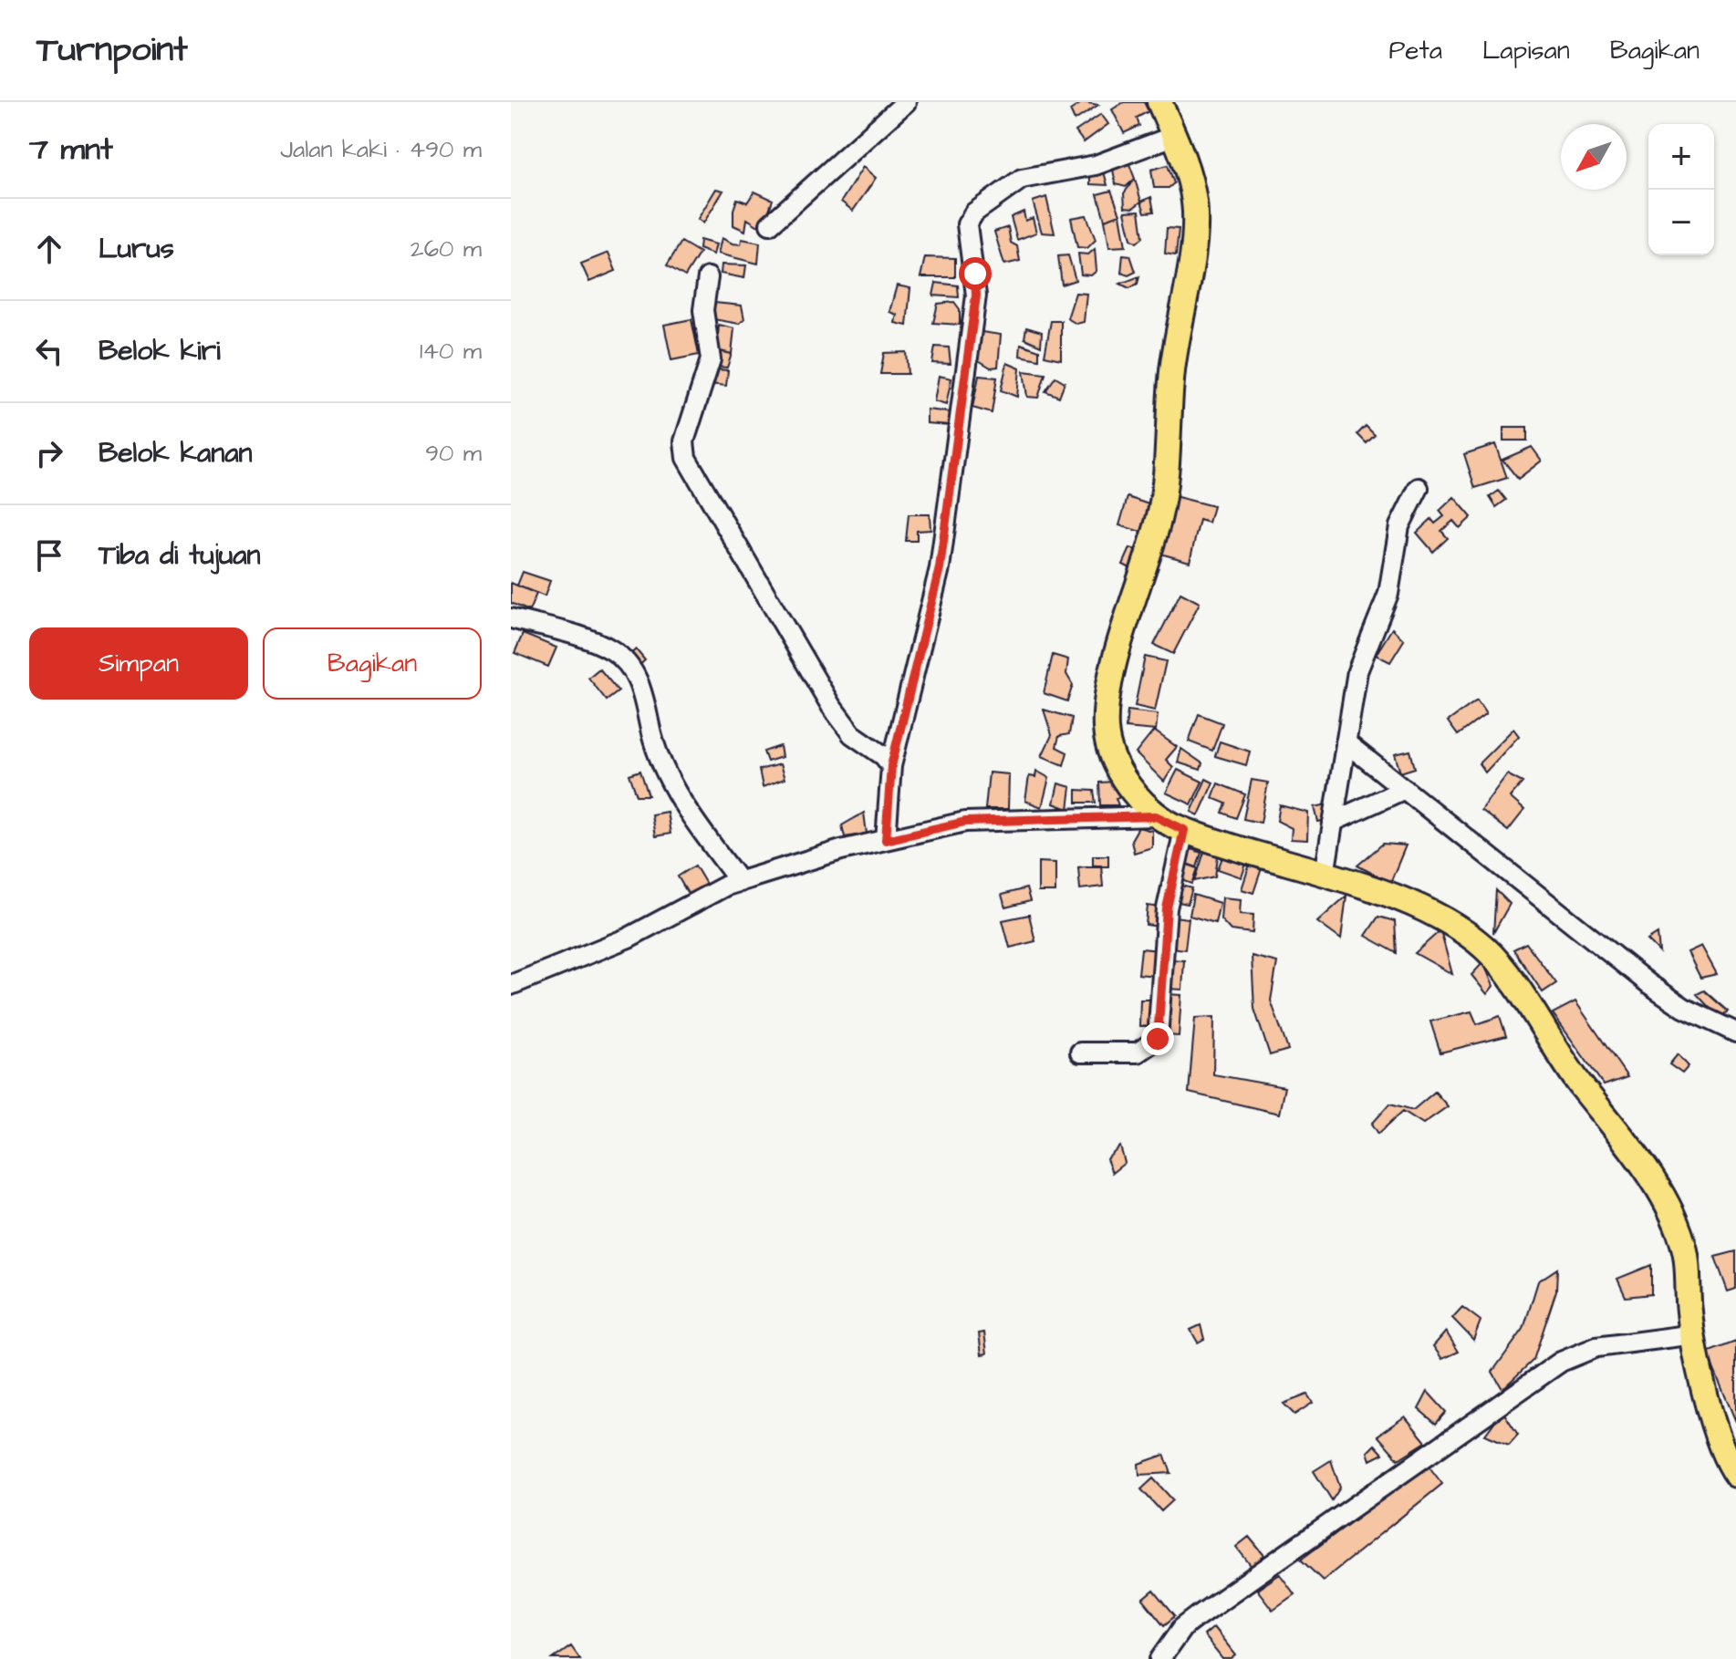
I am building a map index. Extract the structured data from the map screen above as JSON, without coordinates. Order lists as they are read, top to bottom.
{
  "north": "bottom left",
  "page": {
    "header": "Turnpoint",
    "nav": ["Peta", "Lapisan", "Bagikan"],
    "heading": ["7 mnt", "Jalan kaki · 490 m"],
    "map_buttons": ["+", "−"],
    "list": [
      ["Lurus", "260 m"],
      ["Belok kiri", "140 m"],
      ["Belok kanan", "90 m"],
      "Tiba di tujuan"
    ],
    "buttons": ["Simpan", "Bagikan"]
  }
}
